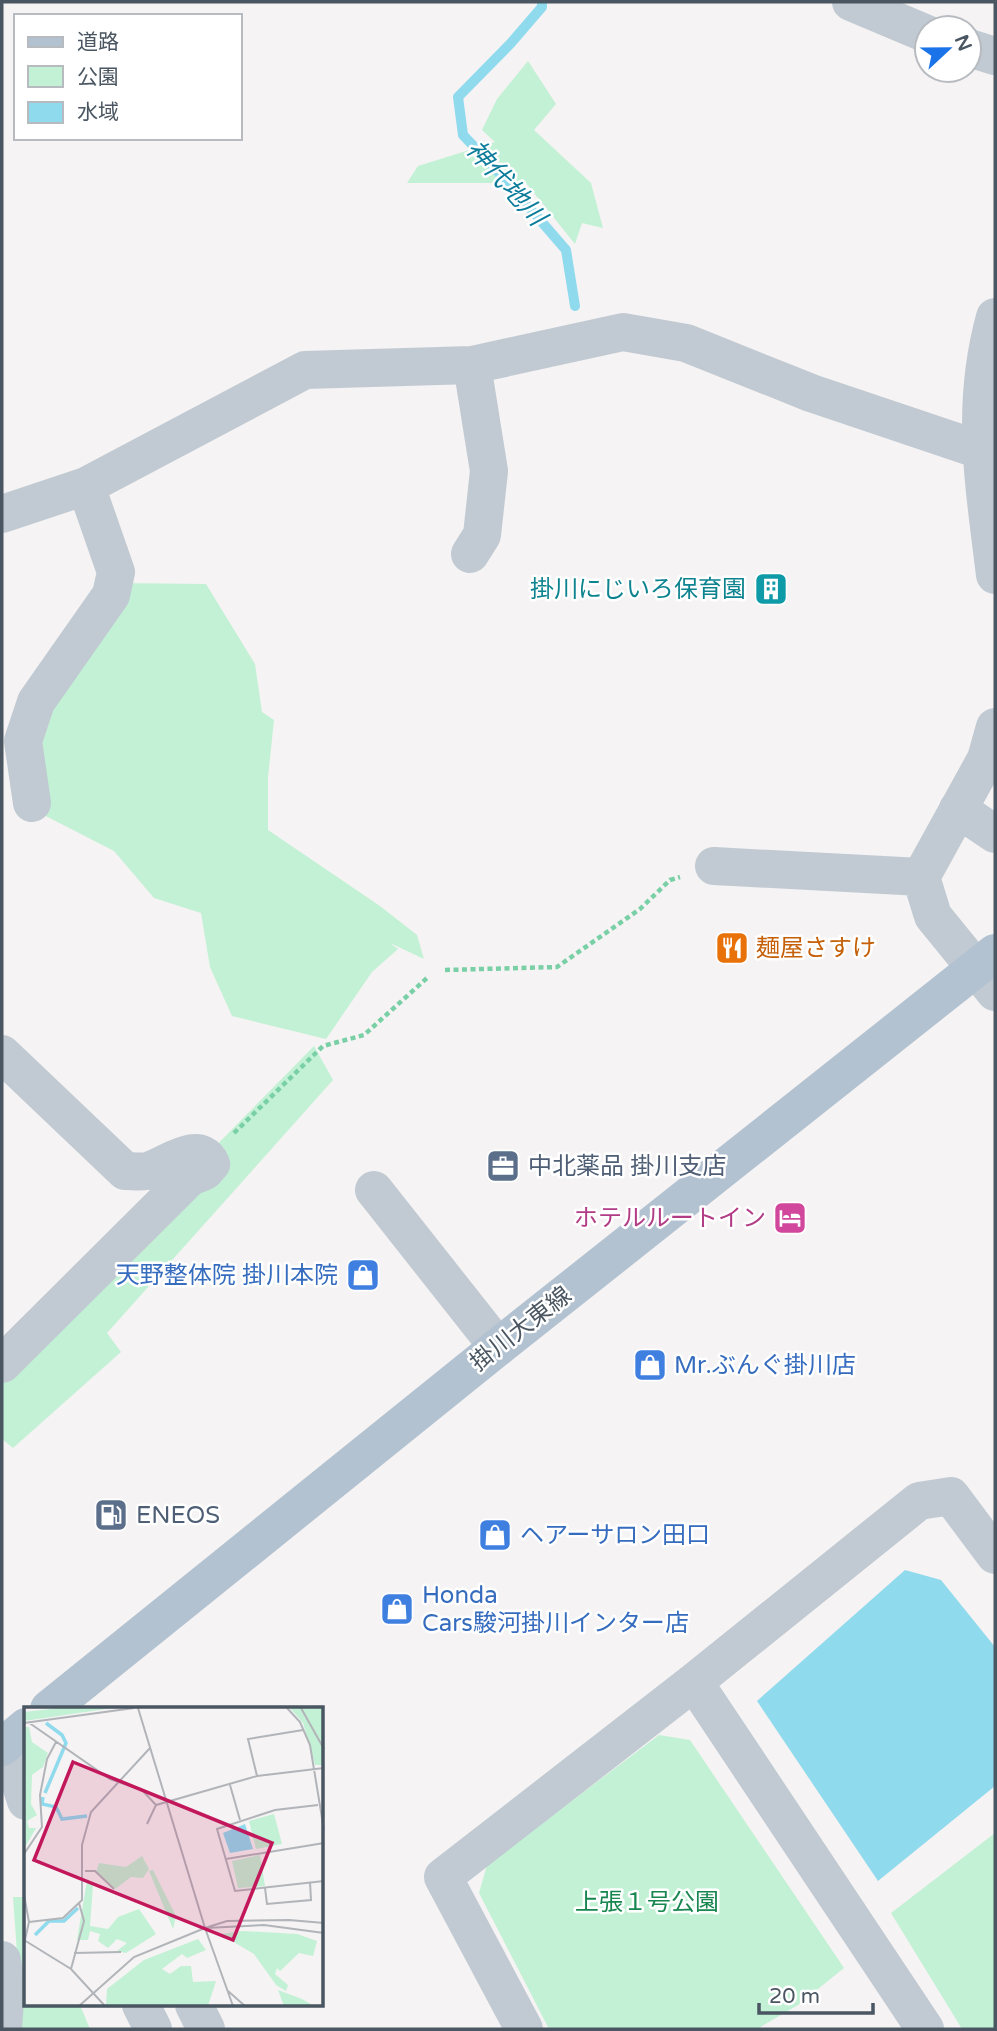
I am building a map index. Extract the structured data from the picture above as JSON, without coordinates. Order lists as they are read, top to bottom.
{
  "streets": {
    "main road": ["掛川大東線"]
  },
  "water": ["神代地川"],
  "parks": ["上張１号公園"],
  "places": {
    "building": ["掛川にじいろ保育園"],
    "restaurant": ["麺屋さすけ"],
    "office": ["中北薬品 掛川支店"],
    "hotel": ["ホテルルートイン"],
    "shop": [
      "天野整体院 掛川本院",
      "Mr.ぶんぐ掛川店",
      "ヘアーサロン田口",
      "Honda Cars駿河掛川インター店"
    ],
    "fuel station": ["ENEOS"]
  },
  "legend": ["道路", "公園", "水域"],
  "scale_bar": "20 m",
  "north": "right"
}
